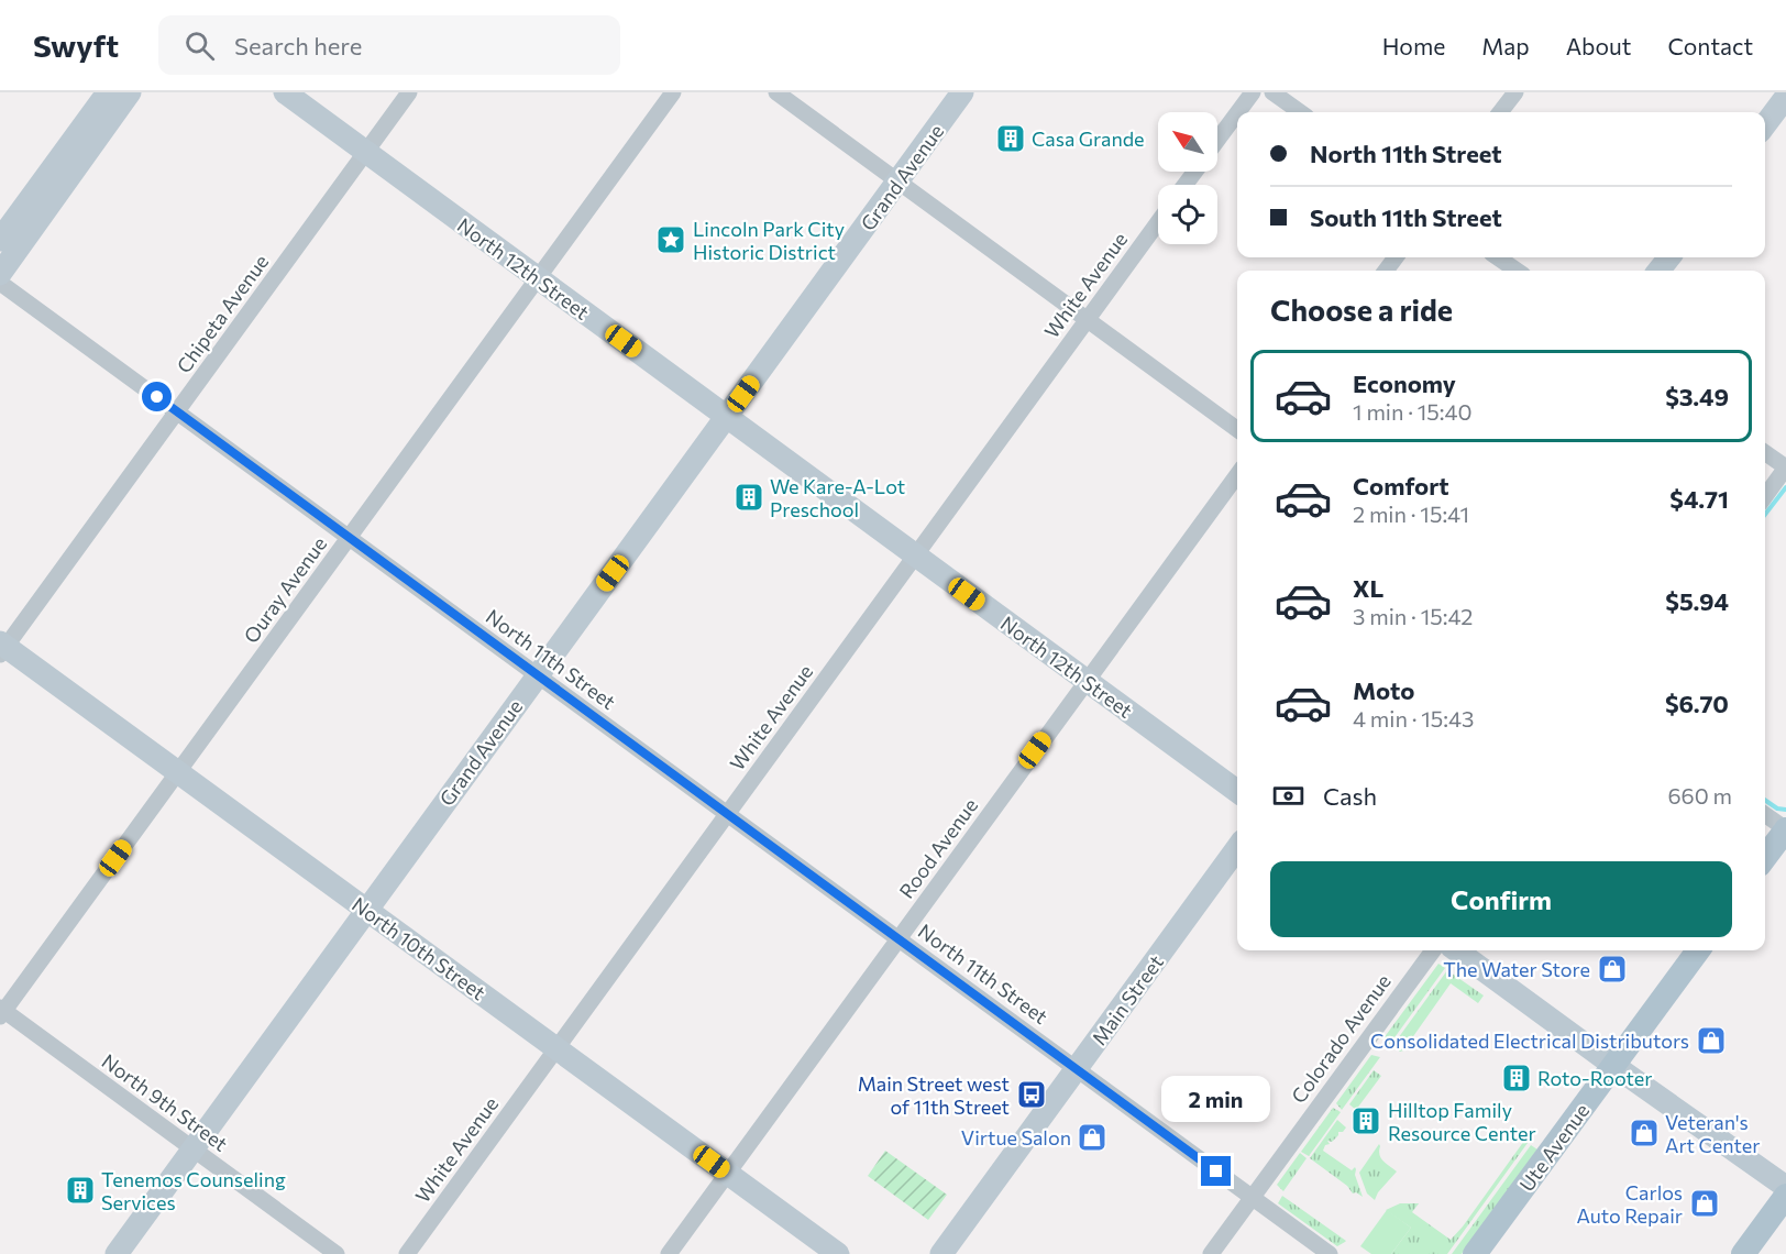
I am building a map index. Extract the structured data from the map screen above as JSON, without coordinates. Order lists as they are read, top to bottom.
{
  "streets": {
    "main road": [
      "Grand Avenue",
      "North 12th Street",
      "North 10th Street",
      "Main Street",
      "Ute Avenue"
    ],
    "street": [
      "White Avenue",
      "Chipeta Avenue",
      "Ouray Avenue",
      "North 11th Street",
      "Rood Avenue",
      "Colorado Avenue",
      "North 9th Street"
    ]
  },
  "crossings": [
    ["Grand Avenue", "North 12th Street"],
    ["Grand Avenue", "North 11th Street"],
    ["Grand Avenue", "North 10th Street"],
    ["Grand Avenue", "North 9th Street"],
    ["North 12th Street", "White Avenue"],
    ["North 12th Street", "Chipeta Avenue"],
    ["North 12th Street", "Ouray Avenue"],
    ["North 12th Street", "Rood Avenue"],
    ["White Avenue", "North 11th Street"],
    ["White Avenue", "North 10th Street"],
    ["Chipeta Avenue", "North 11th Street"],
    ["Chipeta Avenue", "North 10th Street"],
    ["Ouray Avenue", "North 11th Street"],
    ["Ouray Avenue", "North 10th Street"],
    ["Ouray Avenue", "North 9th Street"],
    ["North 11th Street", "Rood Avenue"],
    ["North 11th Street", "Main Street"],
    ["North 11th Street", "Colorado Avenue"],
    ["Rood Avenue", "North 10th Street"]
  ],
  "places": {
    "building": [
      "Casa Grande",
      "We Kare-A-Lot Preschool",
      "Roto-Rooter",
      "Hilltop Family Resource Center",
      "Tenemos Counseling Services"
    ],
    "place": ["Lincoln Park City Historic District"],
    "shop": [
      "The Water Store",
      "Consolidated Electrical Distributors",
      "Veteran's Art Center",
      "Virtue Salon",
      "Carlos Auto Repair"
    ],
    "bus stop": ["Main Street west of 11th Street"]
  },
  "north": "top left",
  "page": {
    "header": "Swyft",
    "search": "Search here",
    "nav": [
      "Home",
      "Map",
      "About",
      "Contact"
    ],
    "banner": ["North 11th Street", "South 11th Street"],
    "heading": "Choose a ride",
    "list": [
      {
        "name": "Economy",
        "note": "1 min · 15:40",
        "value": "$3.49"
      },
      {
        "name": "Comfort",
        "note": "2 min · 15:41",
        "value": "$4.71"
      },
      {
        "name": "XL",
        "note": "3 min · 15:42",
        "value": "$5.94"
      },
      {
        "name": "Moto",
        "note": "4 min · 15:43",
        "value": "$6.70"
      }
    ],
    "pay": ["Cash", "660 m"],
    "buttons": "Confirm",
    "bubble": "2 min"
  }
}
